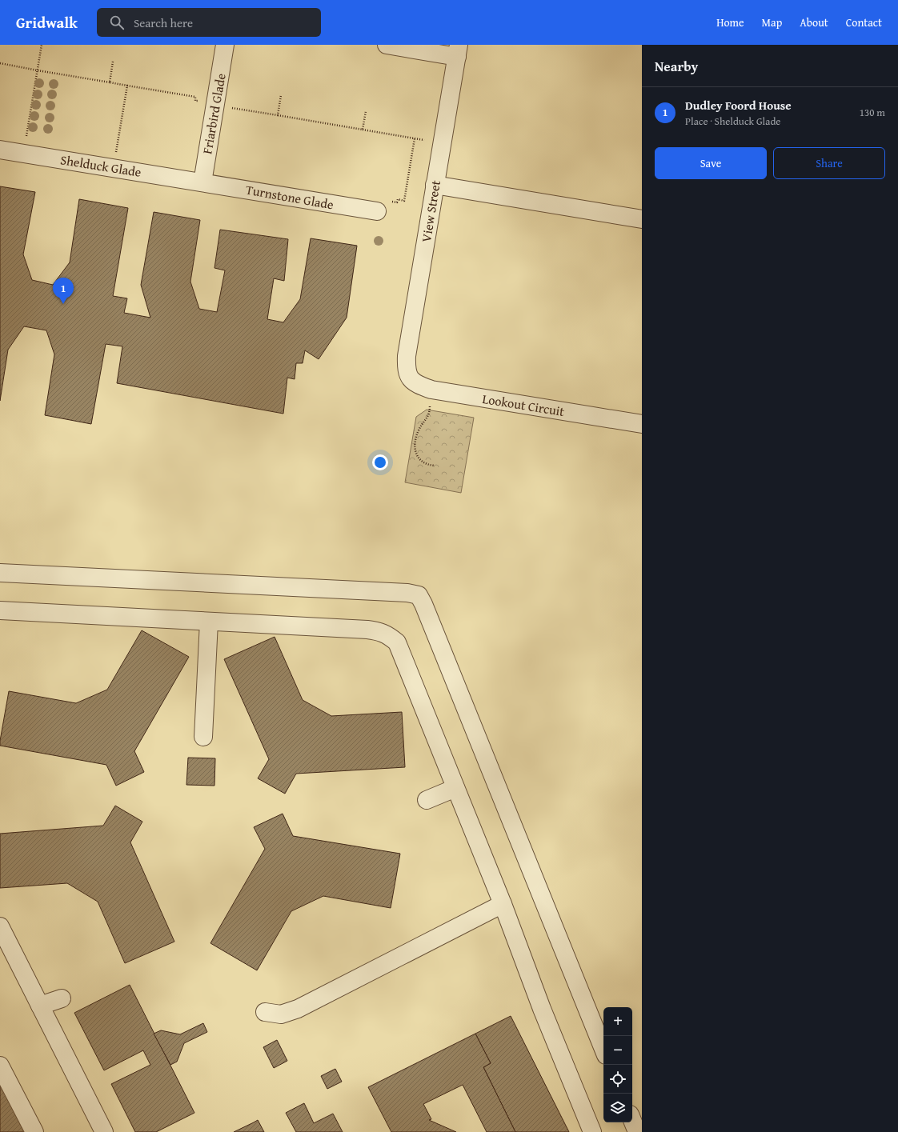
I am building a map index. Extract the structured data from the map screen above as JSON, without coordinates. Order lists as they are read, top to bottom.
{
  "streets": {
    "street": [
      "Friarbird Glade",
      "Shelduck Glade",
      "Turnstone Glade",
      "View Street",
      "Lookout Circuit"
    ]
  },
  "crossings": [
    ["Friarbird Glade", "Shelduck Glade"],
    ["Friarbird Glade", "Turnstone Glade"],
    ["Shelduck Glade", "Turnstone Glade"],
    ["View Street", "Lookout Circuit"]
  ],
  "page": {
    "header": "Gridwalk",
    "search": "Search here",
    "nav": [
      "Home",
      "Map",
      "About",
      "Contact"
    ],
    "heading": "Nearby",
    "list": [
      {
        "mark": "1",
        "name": "Dudley Foord House",
        "note": "Place · Shelduck Glade",
        "value": "130 m"
      }
    ],
    "buttons": ["Save", "Share"],
    "pins": "1",
    "map_buttons": ["+", "−"]
  }
}
